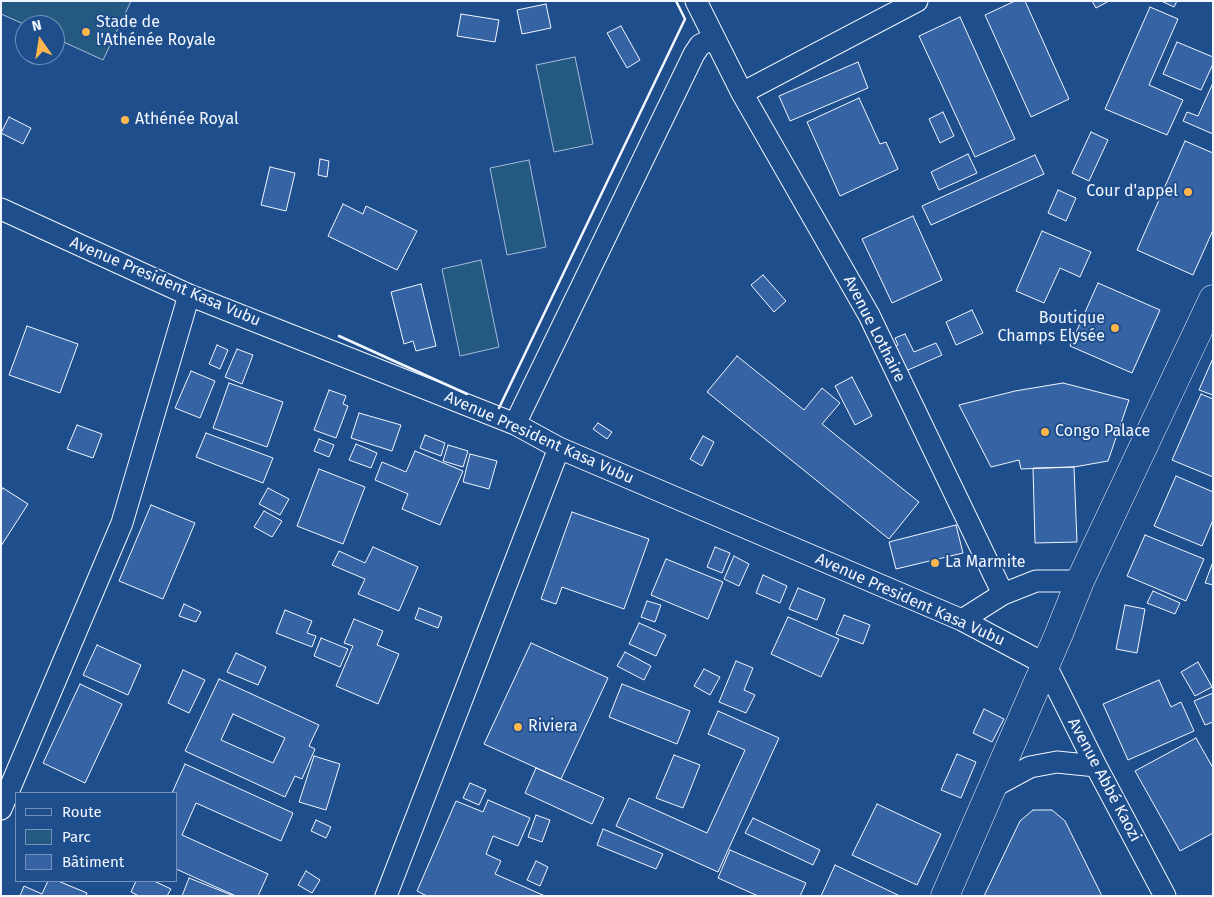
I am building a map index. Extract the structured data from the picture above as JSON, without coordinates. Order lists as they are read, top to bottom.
{
  "streets": {
    "street": ["Avenue President Kasa Vubu", "Avenue Lothaire", "Avenue Abbé Kaozi"]
  },
  "crossings": [
    ["Avenue President Kasa Vubu", "Avenue Abbé Kaozi"]
  ],
  "places": [
    "Stade de l'Athénée Royale",
    "Athénée Royal",
    "Cour d'appel",
    "Boutique Champs Elysée",
    "Congo Palace",
    "La Marmite",
    "Riviera"
  ],
  "legend": ["Route", "Parc", "Bâtiment"],
  "north": "top"
}
